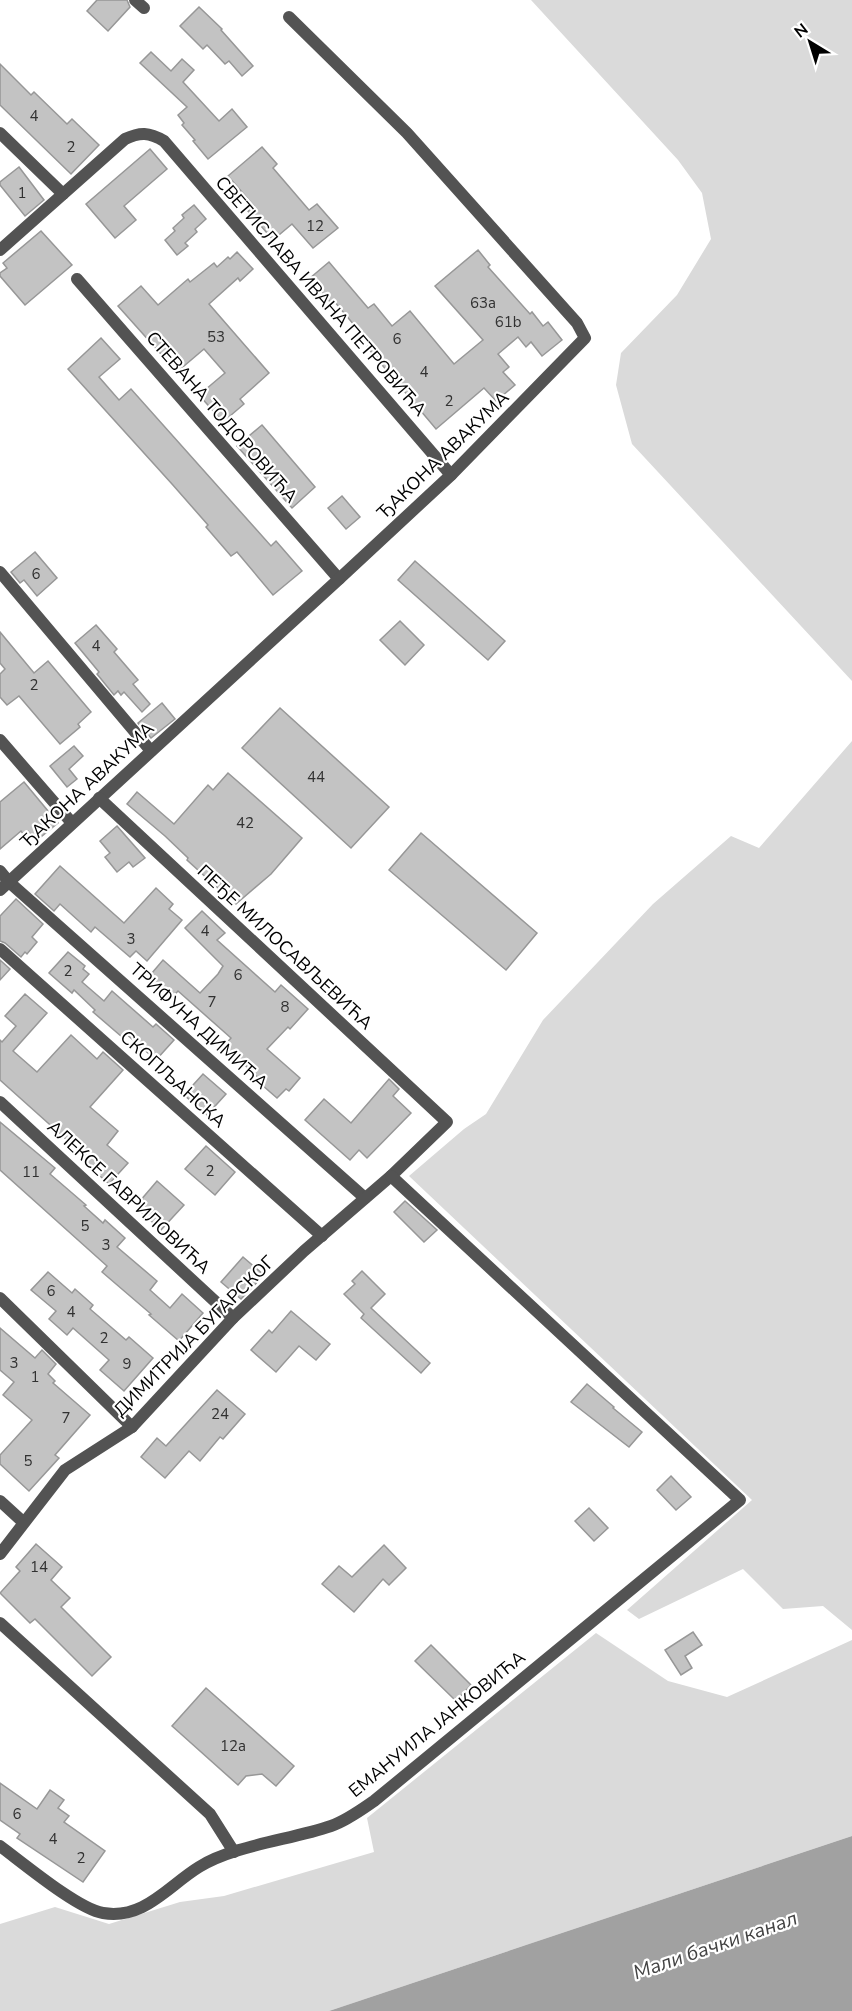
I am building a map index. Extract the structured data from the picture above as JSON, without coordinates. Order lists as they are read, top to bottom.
{
  "streets": {
    "street": [
      "СВЕТИСЛАВА ИВАНА ПЕТРОВИЋА",
      "СТЕВАНА ТОДОРОВИЋА",
      "ЂАКОНА АВАКУМА",
      "ПЕЂЕ МИЛОСАВЉЕВИЋА",
      "ТРИФУНА ДИМИЋА",
      "СКОПЉАНСКА",
      "АЛЕКСЕ ГАВРИЛОВИЋА",
      "ДИМИТРИЈА БУГАРСКОГ",
      "ЕМАНУИЛА ЈАНКОВИЋА"
    ]
  },
  "crossings": [
    ["СВЕТИСЛАВА ИВАНА ПЕТРОВИЋА", "ЂАКОНА АВАКУМА"],
    ["СТЕВАНА ТОДОРОВИЋА", "ЂАКОНА АВАКУМА"],
    ["ЂАКОНА АВАКУМА", "ПЕЂЕ МИЛОСАВЉЕВИЋА"],
    ["ЂАКОНА АВАКУМА", "ТРИФУНА ДИМИЋА"],
    ["ПЕЂЕ МИЛОСАВЉЕВИЋА", "ДИМИТРИЈА БУГАРСКОГ"],
    ["ТРИФУНА ДИМИЋА", "ДИМИТРИЈА БУГАРСКОГ"],
    ["СКОПЉАНСКА", "ДИМИТРИЈА БУГАРСКОГ"],
    ["АЛЕКСЕ ГАВРИЛОВИЋА", "ДИМИТРИЈА БУГАРСКОГ"],
    ["ДИМИТРИЈА БУГАРСКОГ", "ЕМАНУИЛА ЈАНКОВИЋА"]
  ],
  "water": ["Мали бачки канал"],
  "house_numbers": [
    "4",
    "2",
    "1",
    "12",
    "63a",
    "61b",
    "53",
    "6",
    "4",
    "2",
    "6",
    "4",
    "2",
    "44",
    "42",
    "4",
    "3",
    "2",
    "6",
    "7",
    "8",
    "2",
    "11",
    "5",
    "3",
    "6",
    "4",
    "2",
    "3",
    "9",
    "1",
    "24",
    "7",
    "5",
    "14",
    "12a",
    "6",
    "4",
    "2"
  ],
  "north": "top left"
}
